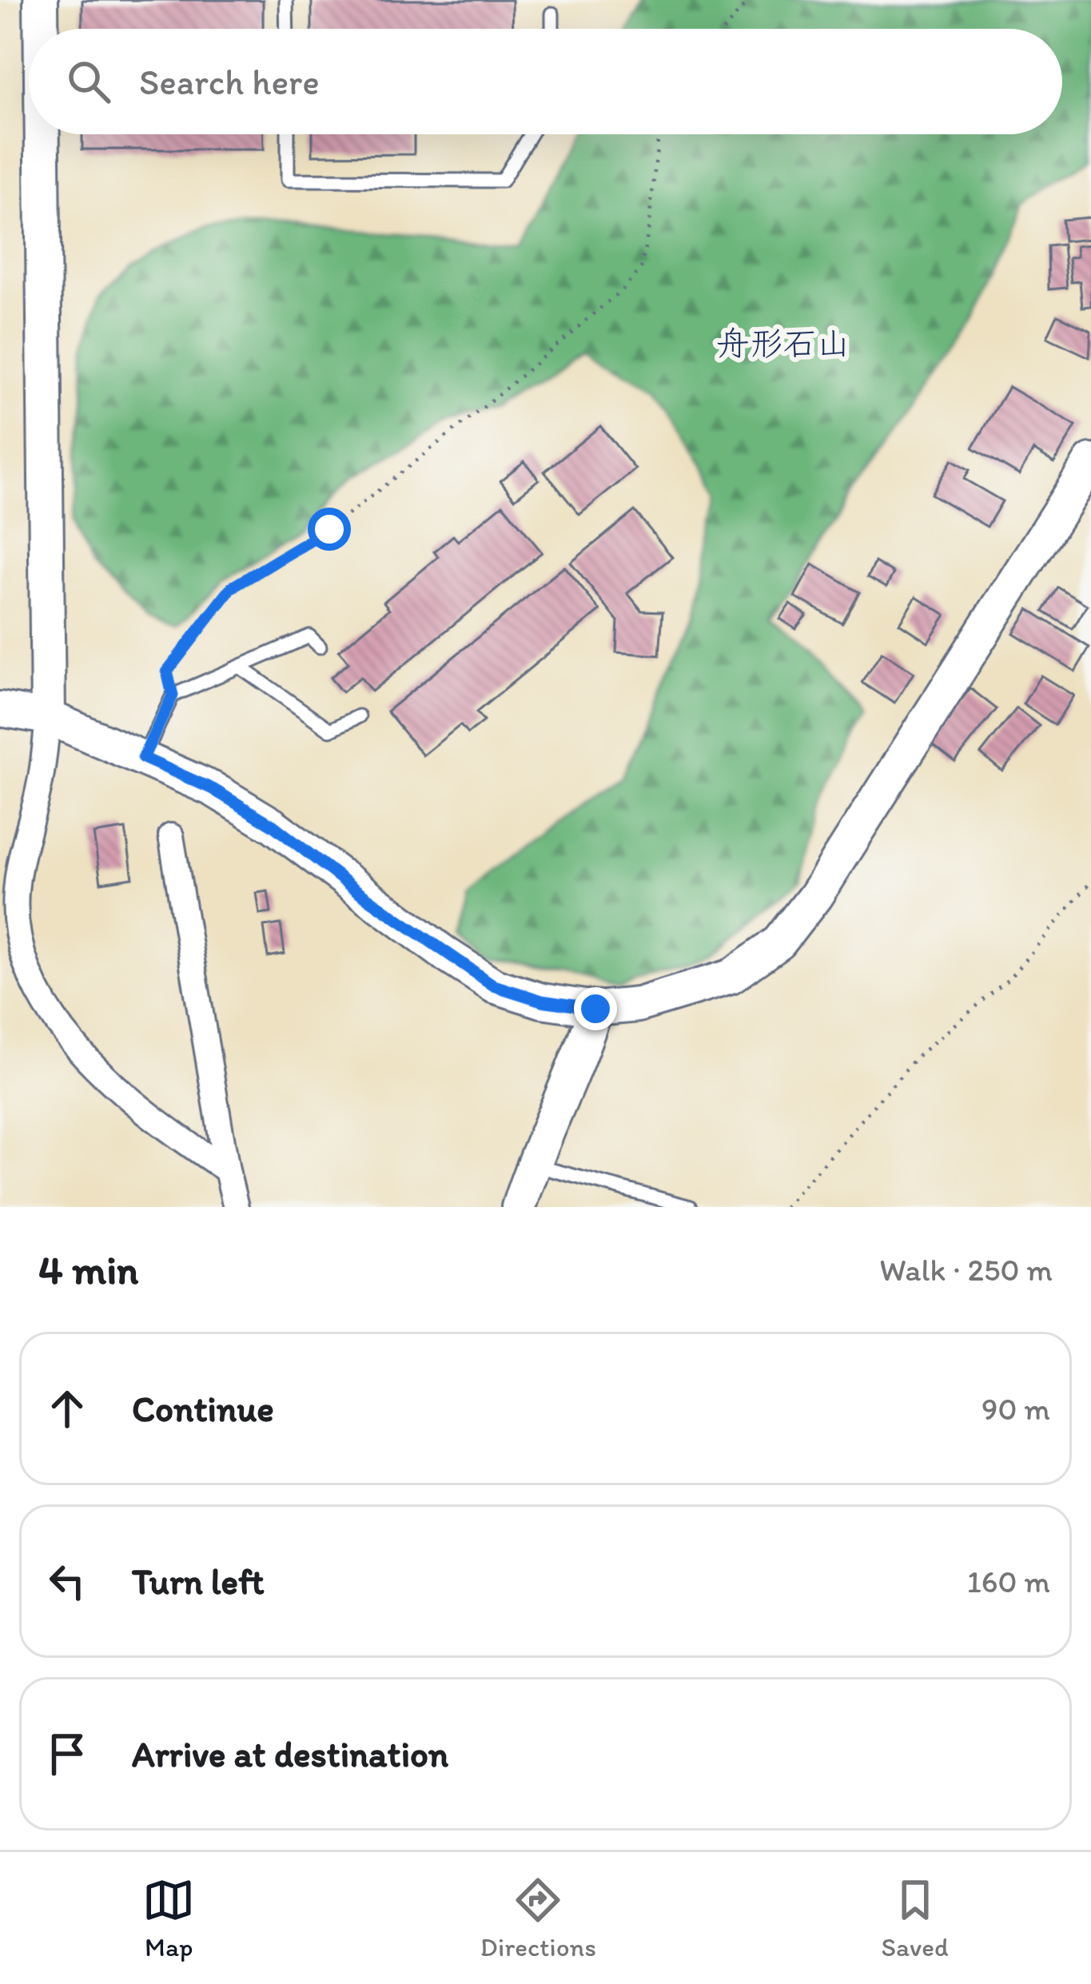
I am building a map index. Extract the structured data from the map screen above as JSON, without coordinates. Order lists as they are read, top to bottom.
{
  "districts": ["舟形石山"],
  "page": {
    "search": "Search here",
    "heading": ["4 min", "Walk · 250 m"],
    "list": [
      ["Continue", "90 m"],
      ["Turn left", "160 m"],
      "Arrive at destination"
    ],
    "nav": ["Map", "Directions", "Saved"]
  }
}
